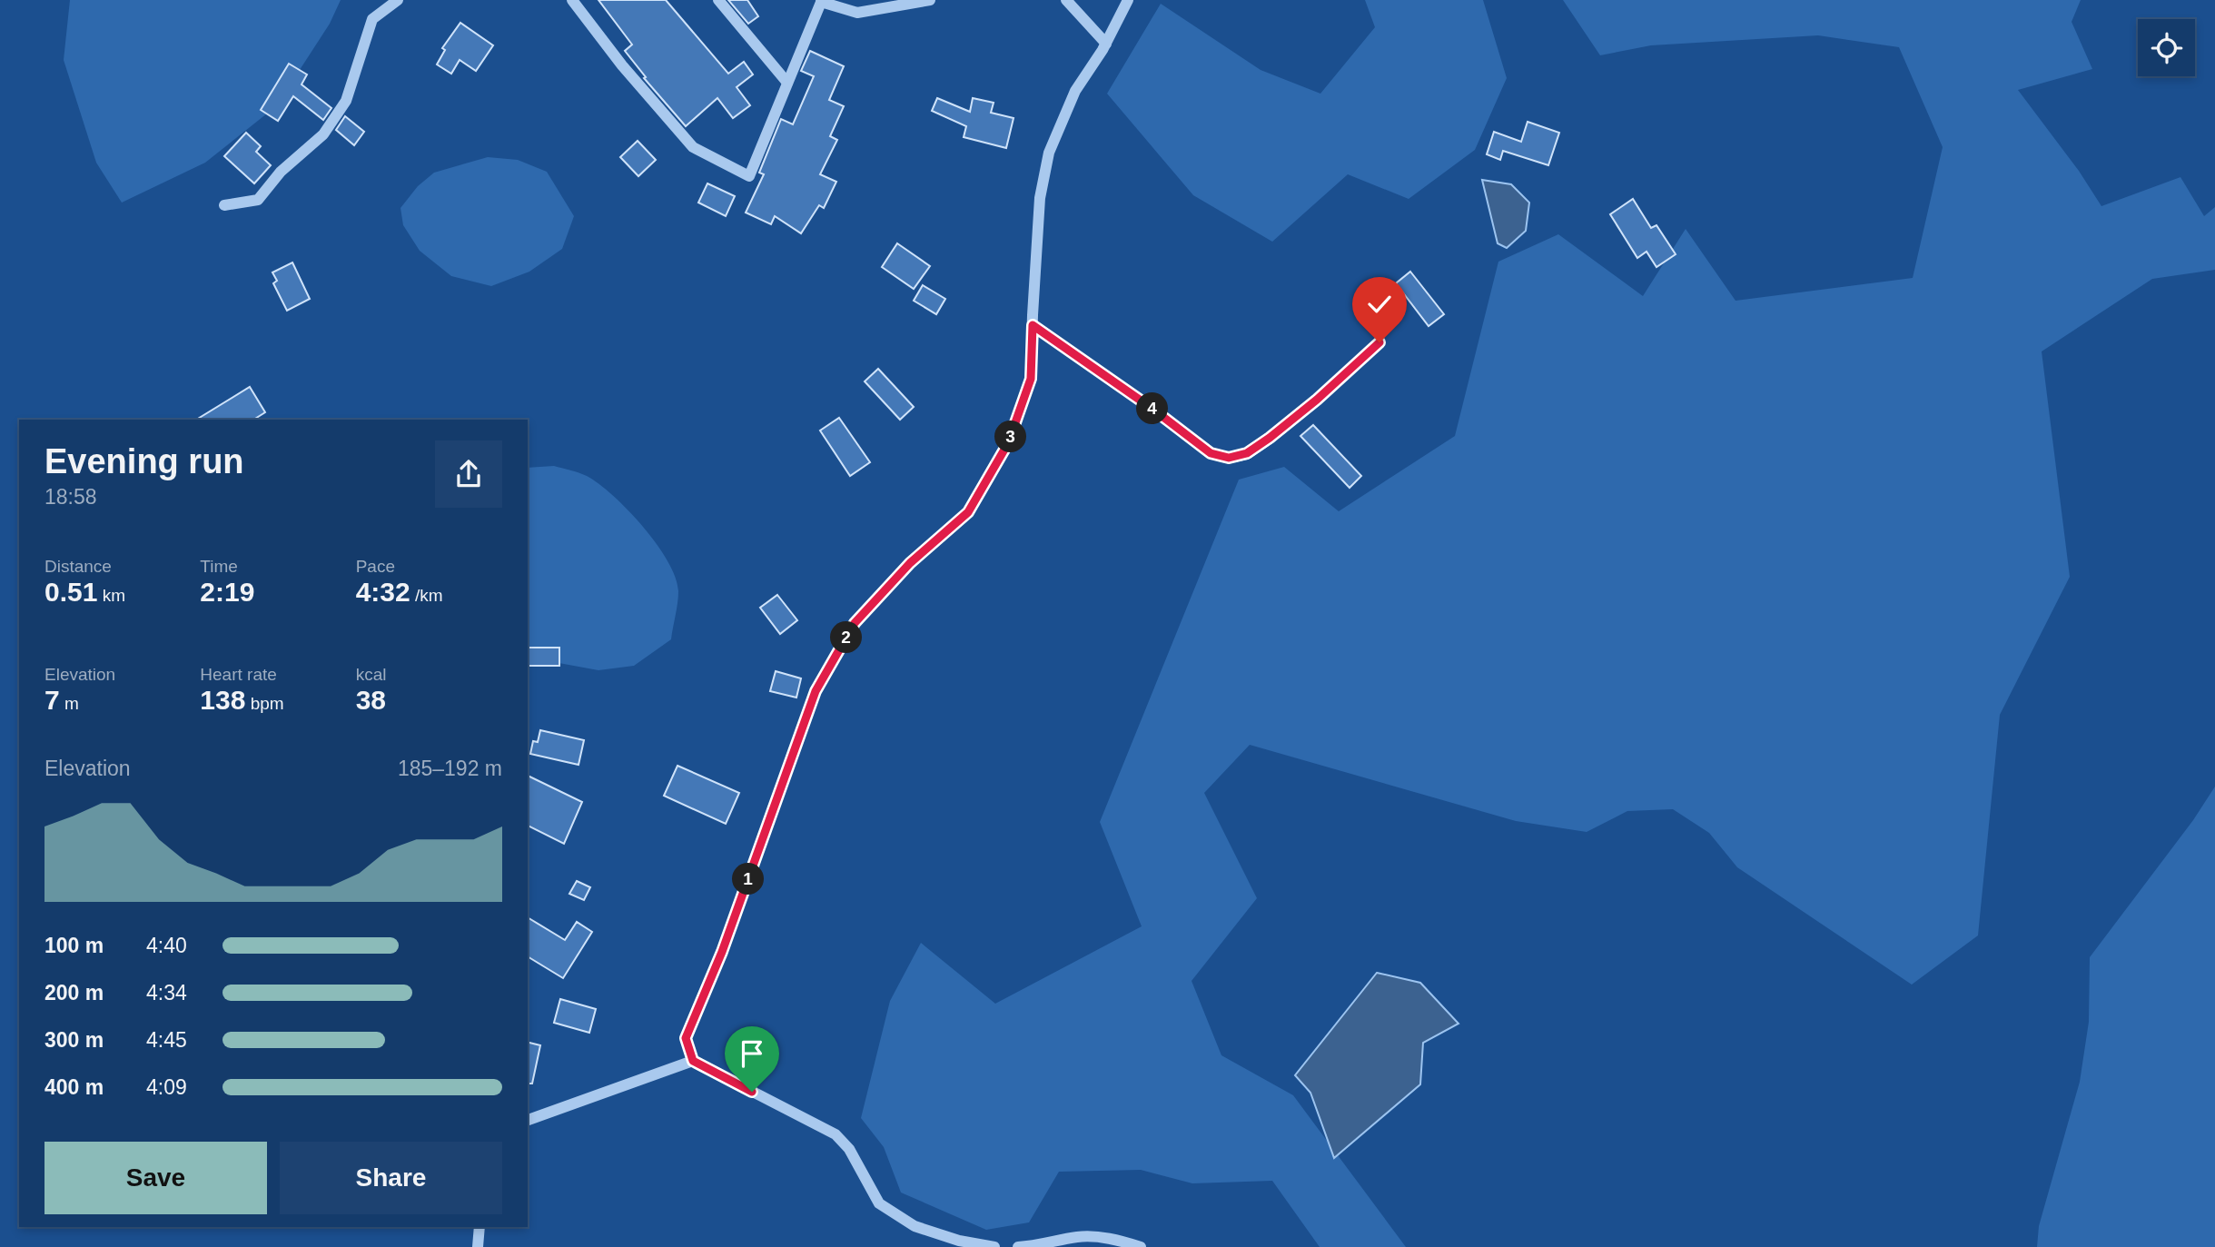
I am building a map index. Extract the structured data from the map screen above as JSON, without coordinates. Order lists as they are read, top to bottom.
{
  "page": {
    "pins": [
      "4",
      "3",
      "2",
      "1"
    ],
    "heading": ["Evening run", "18:58"],
    "stats": [
      ["Distance", "0.51 km"],
      ["Time", "2:19"],
      ["Pace", "4:32 /km"],
      ["Elevation", "7 m"],
      ["Heart rate", "138 bpm"],
      ["kcal", "38"]
    ],
    "chart": ["Elevation", "185–192 m"],
    "list": [
      {
        "name": "100 m",
        "note": "4:40"
      },
      {
        "name": "200 m",
        "note": "4:34"
      },
      {
        "name": "300 m",
        "note": "4:45"
      },
      {
        "name": "400 m",
        "note": "4:09"
      }
    ],
    "buttons": ["Save", "Share"]
  }
}
